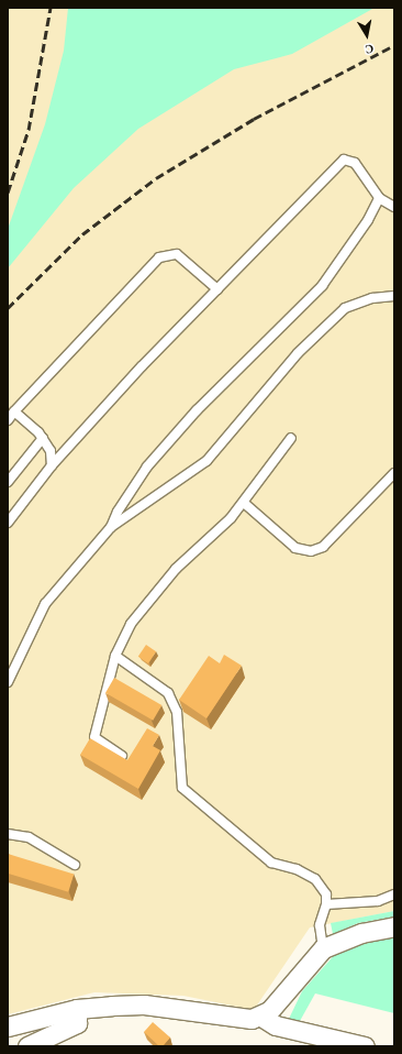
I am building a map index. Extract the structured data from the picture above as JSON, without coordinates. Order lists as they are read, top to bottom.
{
  "north": "bottom"
}
